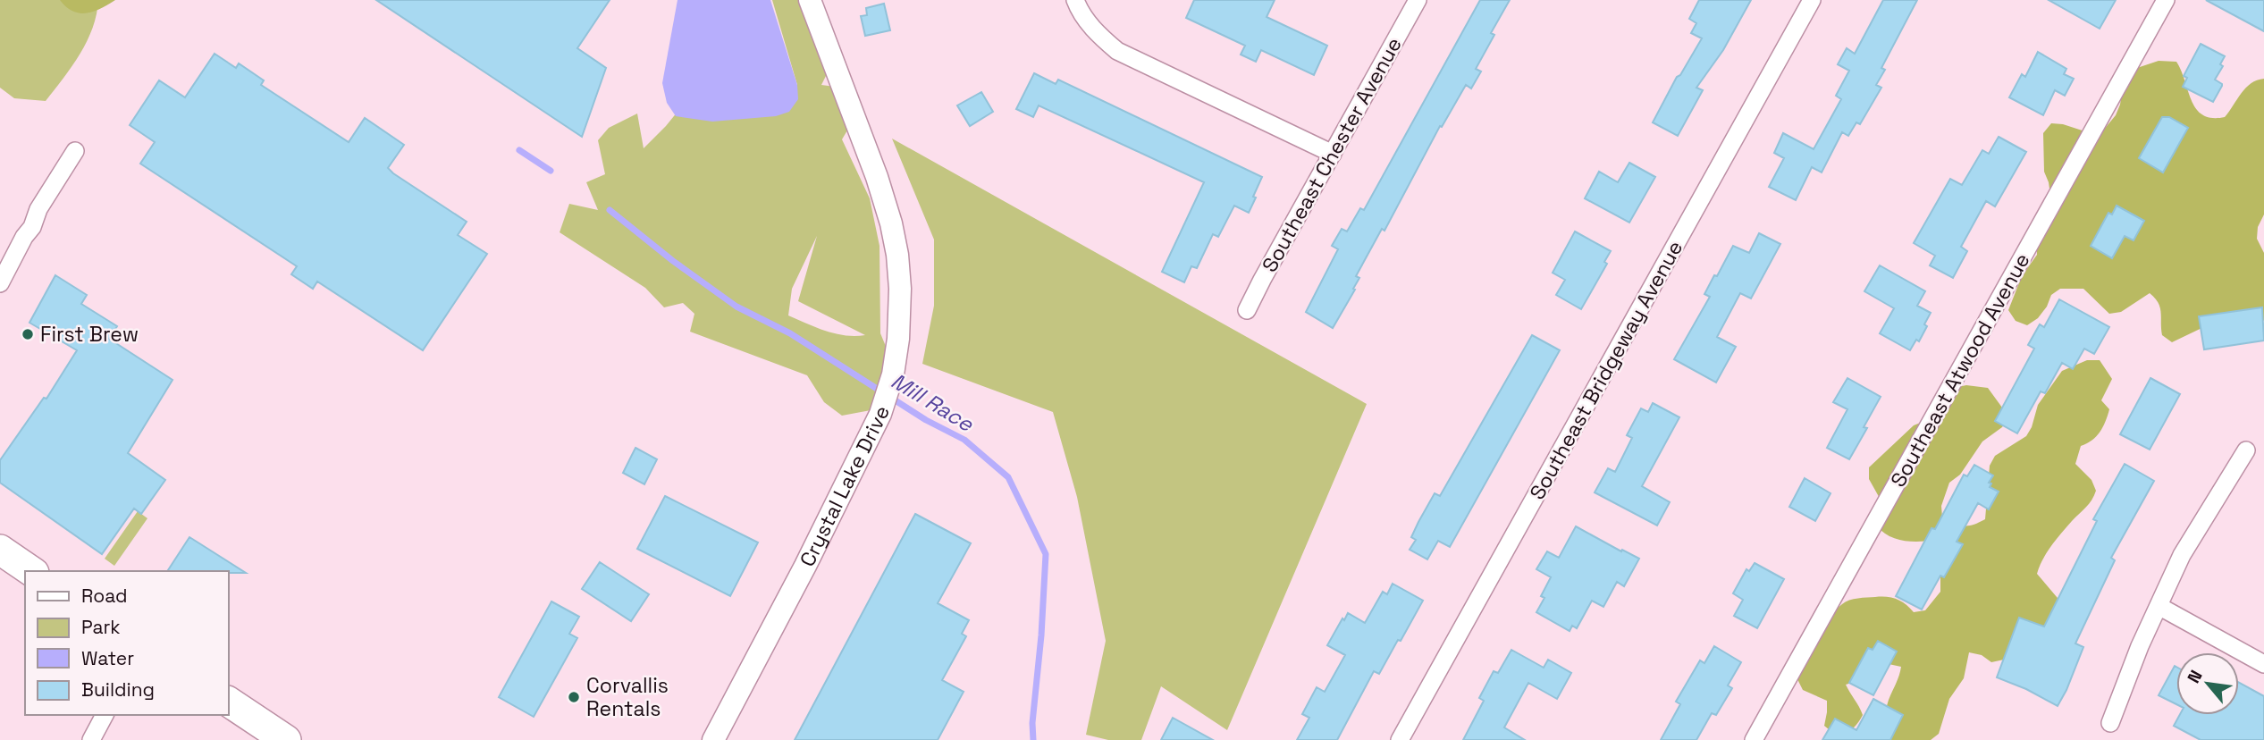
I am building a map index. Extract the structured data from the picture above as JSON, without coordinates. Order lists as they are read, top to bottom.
{
  "streets": {
    "street": [
      "Southeast Chester Avenue",
      "Southeast Bridgeway Avenue",
      "Southeast Atwood Avenue",
      "Crystal Lake Drive"
    ]
  },
  "water": ["Mill Race"],
  "places": ["First Brew", "Corvallis Rentals"],
  "legend": [
    "Road",
    "Park",
    "Water",
    "Building"
  ],
  "north": "top left"
}
